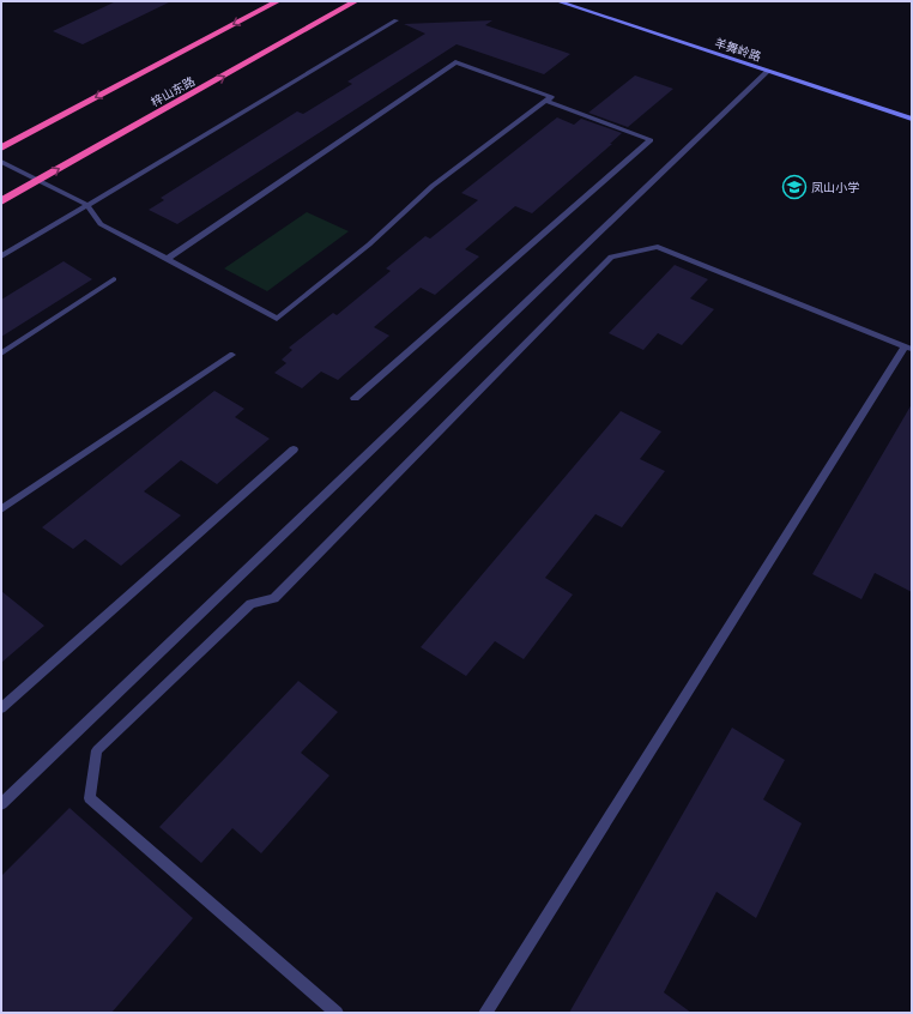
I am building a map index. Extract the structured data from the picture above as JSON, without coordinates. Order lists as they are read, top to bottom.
{
  "streets": {
    "highway": ["梓山东路"],
    "street": ["羊舞岭路"]
  },
  "places": {
    "school or university": ["凤山小学"]
  }
}
